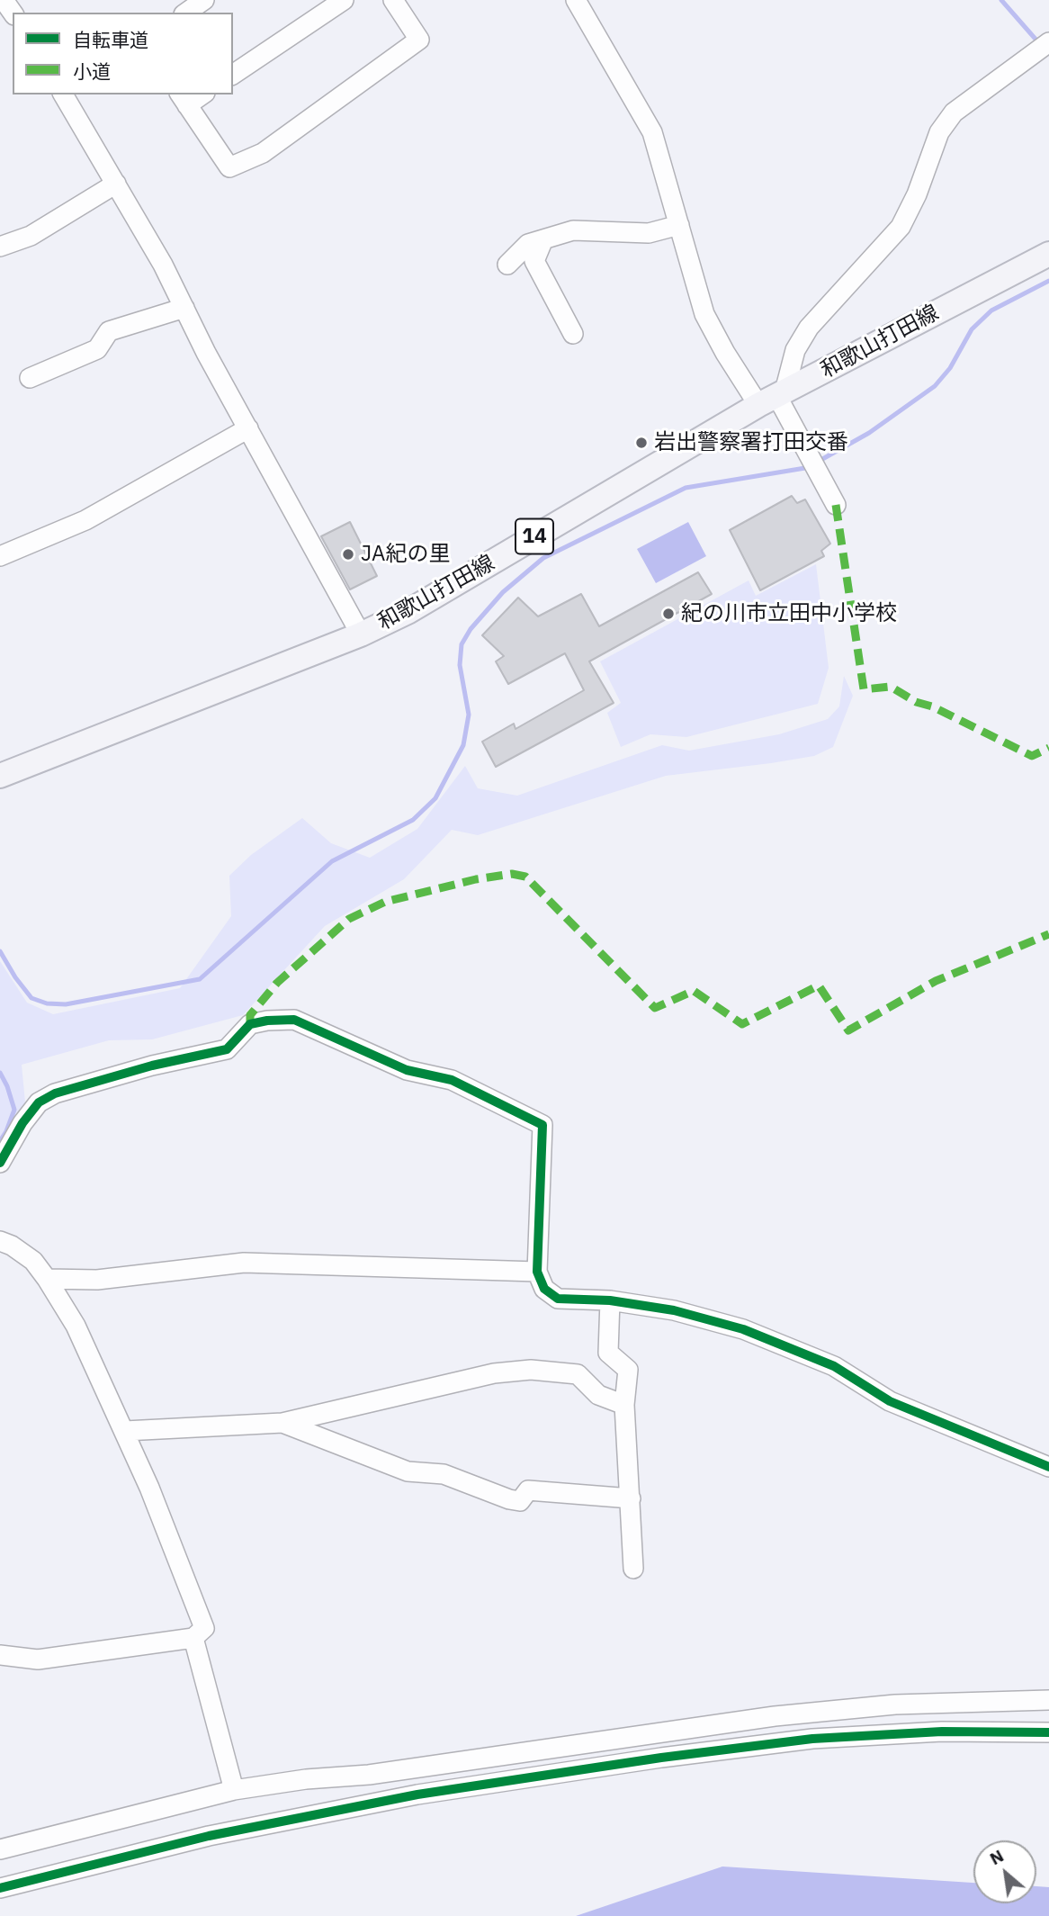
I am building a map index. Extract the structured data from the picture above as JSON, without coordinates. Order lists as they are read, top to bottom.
{
  "streets": {
    "main road": ["和歌山打田線", "14"]
  },
  "places": ["岩出警察署打田交番", "JA紀の里", "紀の川市立田中小学校"],
  "legend": ["自転車道", "小道"],
  "north": "top left"
}
